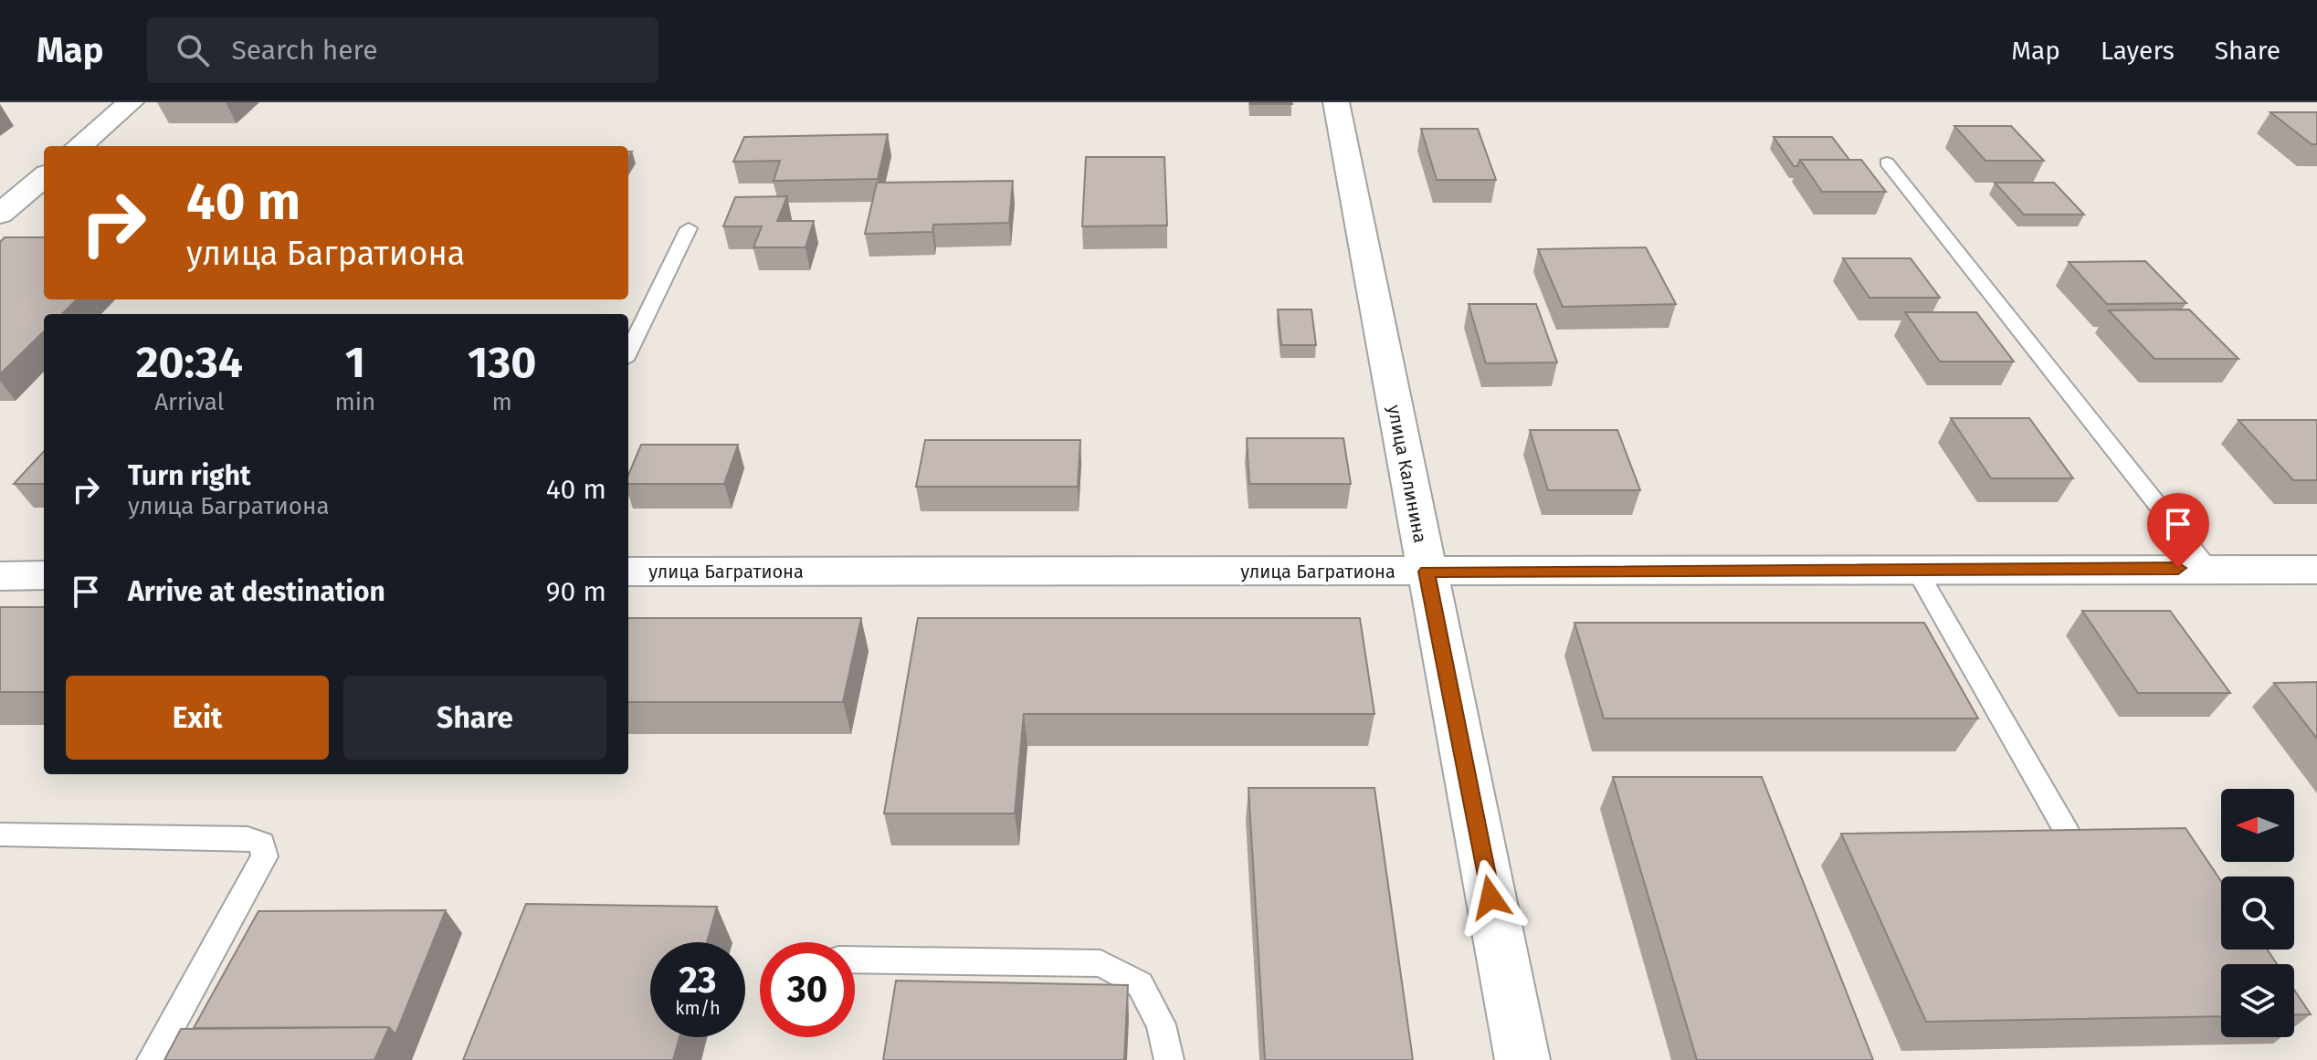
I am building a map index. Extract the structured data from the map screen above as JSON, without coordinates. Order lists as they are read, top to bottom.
{
  "streets": {
    "street": ["улица Калинина", "улица Багратиона"]
  },
  "crossings": [
    ["улица Калинина", "улица Багратиона"]
  ],
  "north": "left",
  "page": {
    "header": "Map",
    "search": "Search here",
    "nav": ["Map", "Layers", "Share"],
    "turn": ["40 m", "улица Багратиона"],
    "eta": [
      "20:34",
      "Arrival",
      "1",
      "min",
      "130",
      "m"
    ],
    "list": [
      {
        "name": "Turn right",
        "note": "улица Багратиона",
        "value": "40 m"
      },
      {
        "name": "Arrive at destination",
        "value": "90 m"
      }
    ],
    "buttons": ["Exit", "Share"],
    "speed": "23 km/h",
    "limit": "30"
  }
}
